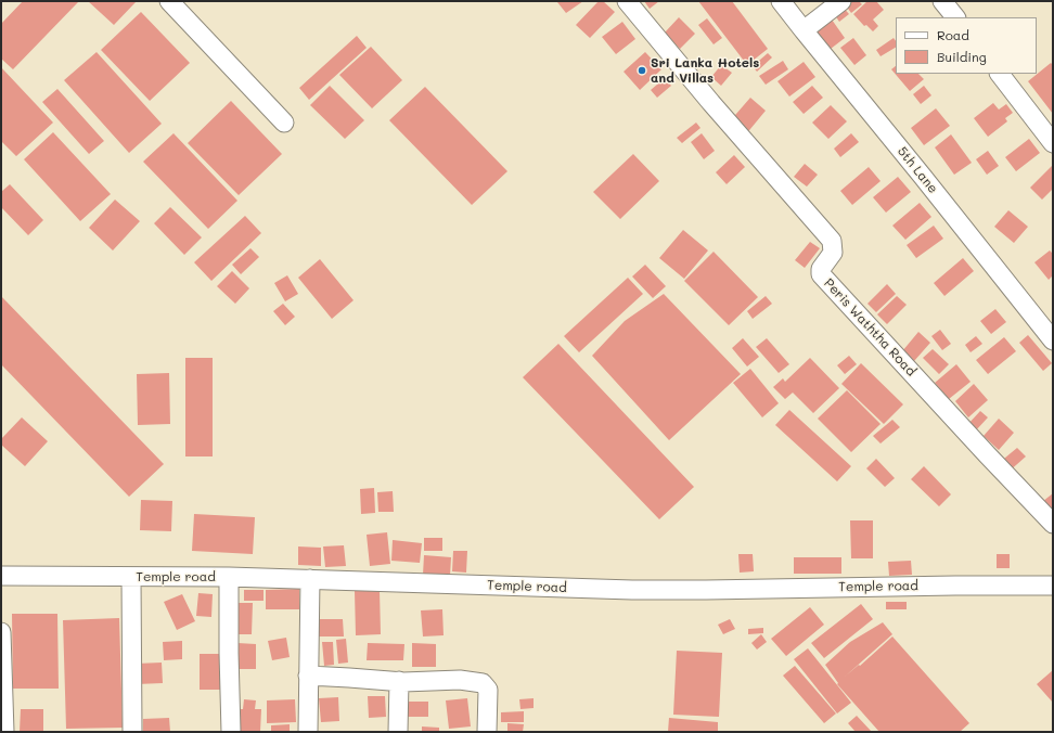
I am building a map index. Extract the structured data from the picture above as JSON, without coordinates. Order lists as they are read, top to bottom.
{
  "streets": {
    "street": ["5th Lane", "Peris Waththa Road", "Temple road"]
  },
  "places": ["Sri Lanka Hotels and Villas"],
  "legend": ["Road", "Building"]
}
